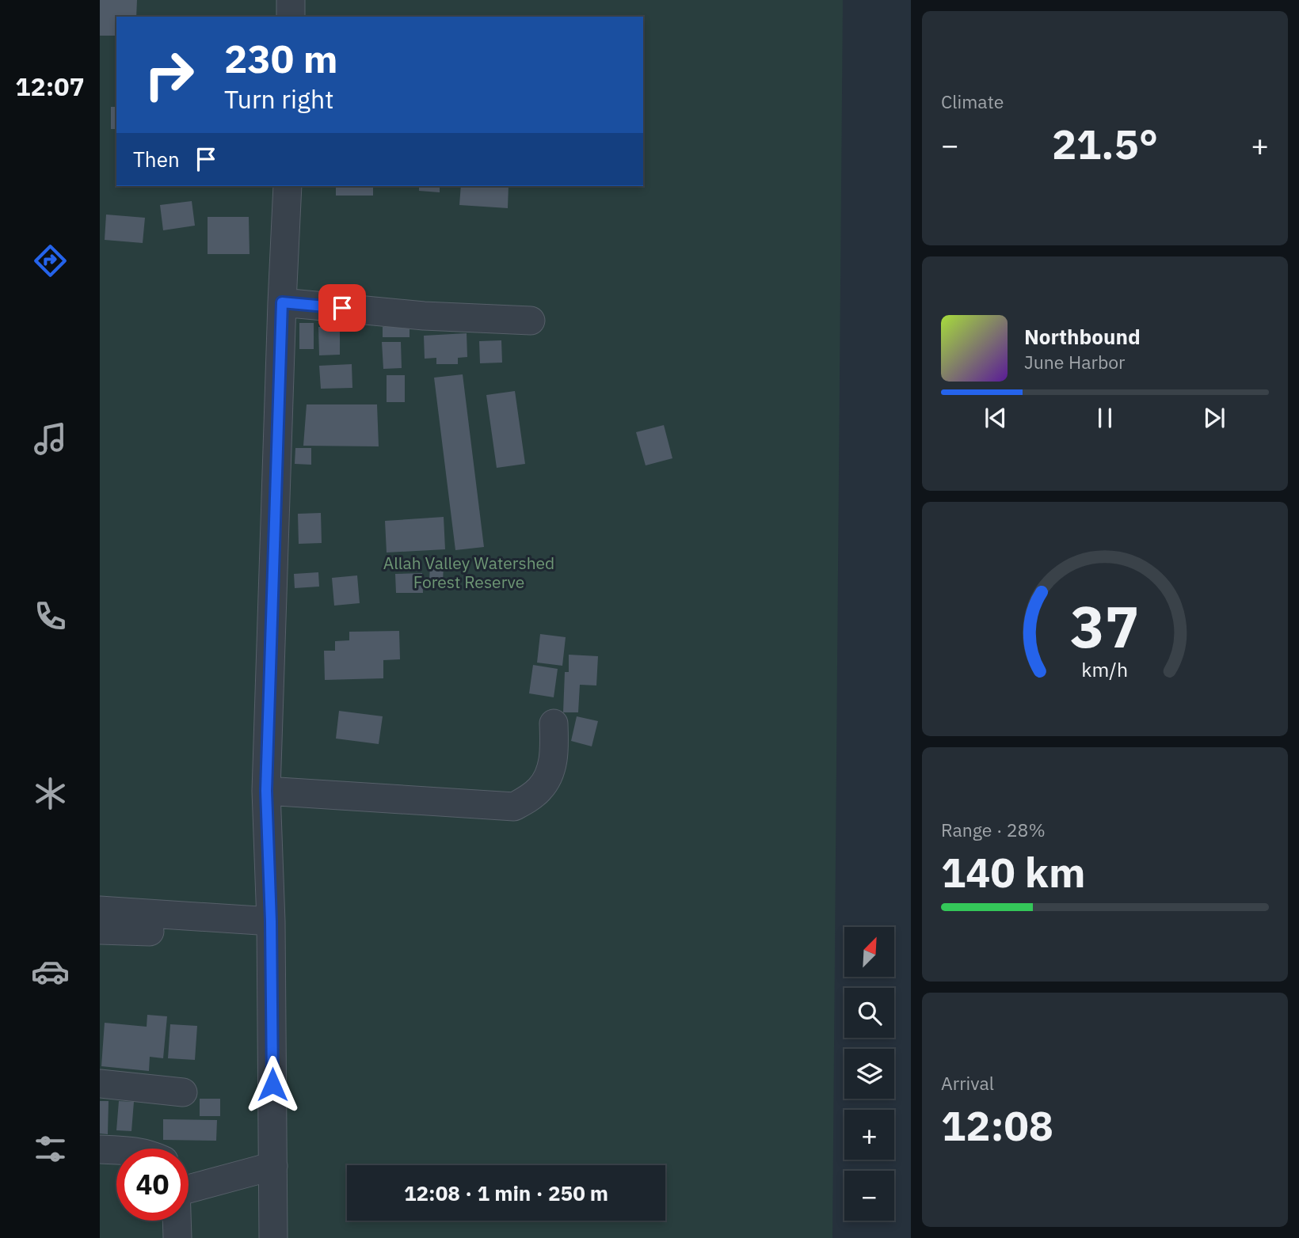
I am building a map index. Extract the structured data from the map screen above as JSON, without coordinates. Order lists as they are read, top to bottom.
{
  "parks": ["Allah Valley Watershed Forest Reserve"],
  "north": "top right",
  "page": {
    "tabs": "12:07",
    "tile": [
      "Climate",
      ["Range · 28%", "140 km"],
      ["Arrival", "12:08"]
    ],
    "turn": ["230 m", "Turn right"],
    "heat": ["−", "21.5°", "+"],
    "then": "Then",
    "song": ["Northbound", "June Harbor"],
    "map_buttons": ["+", "−"],
    "limit": "40",
    "trip": "12:08 · 1 min · 250 m",
    "gauge": ["37", "km/h"]
  }
}
